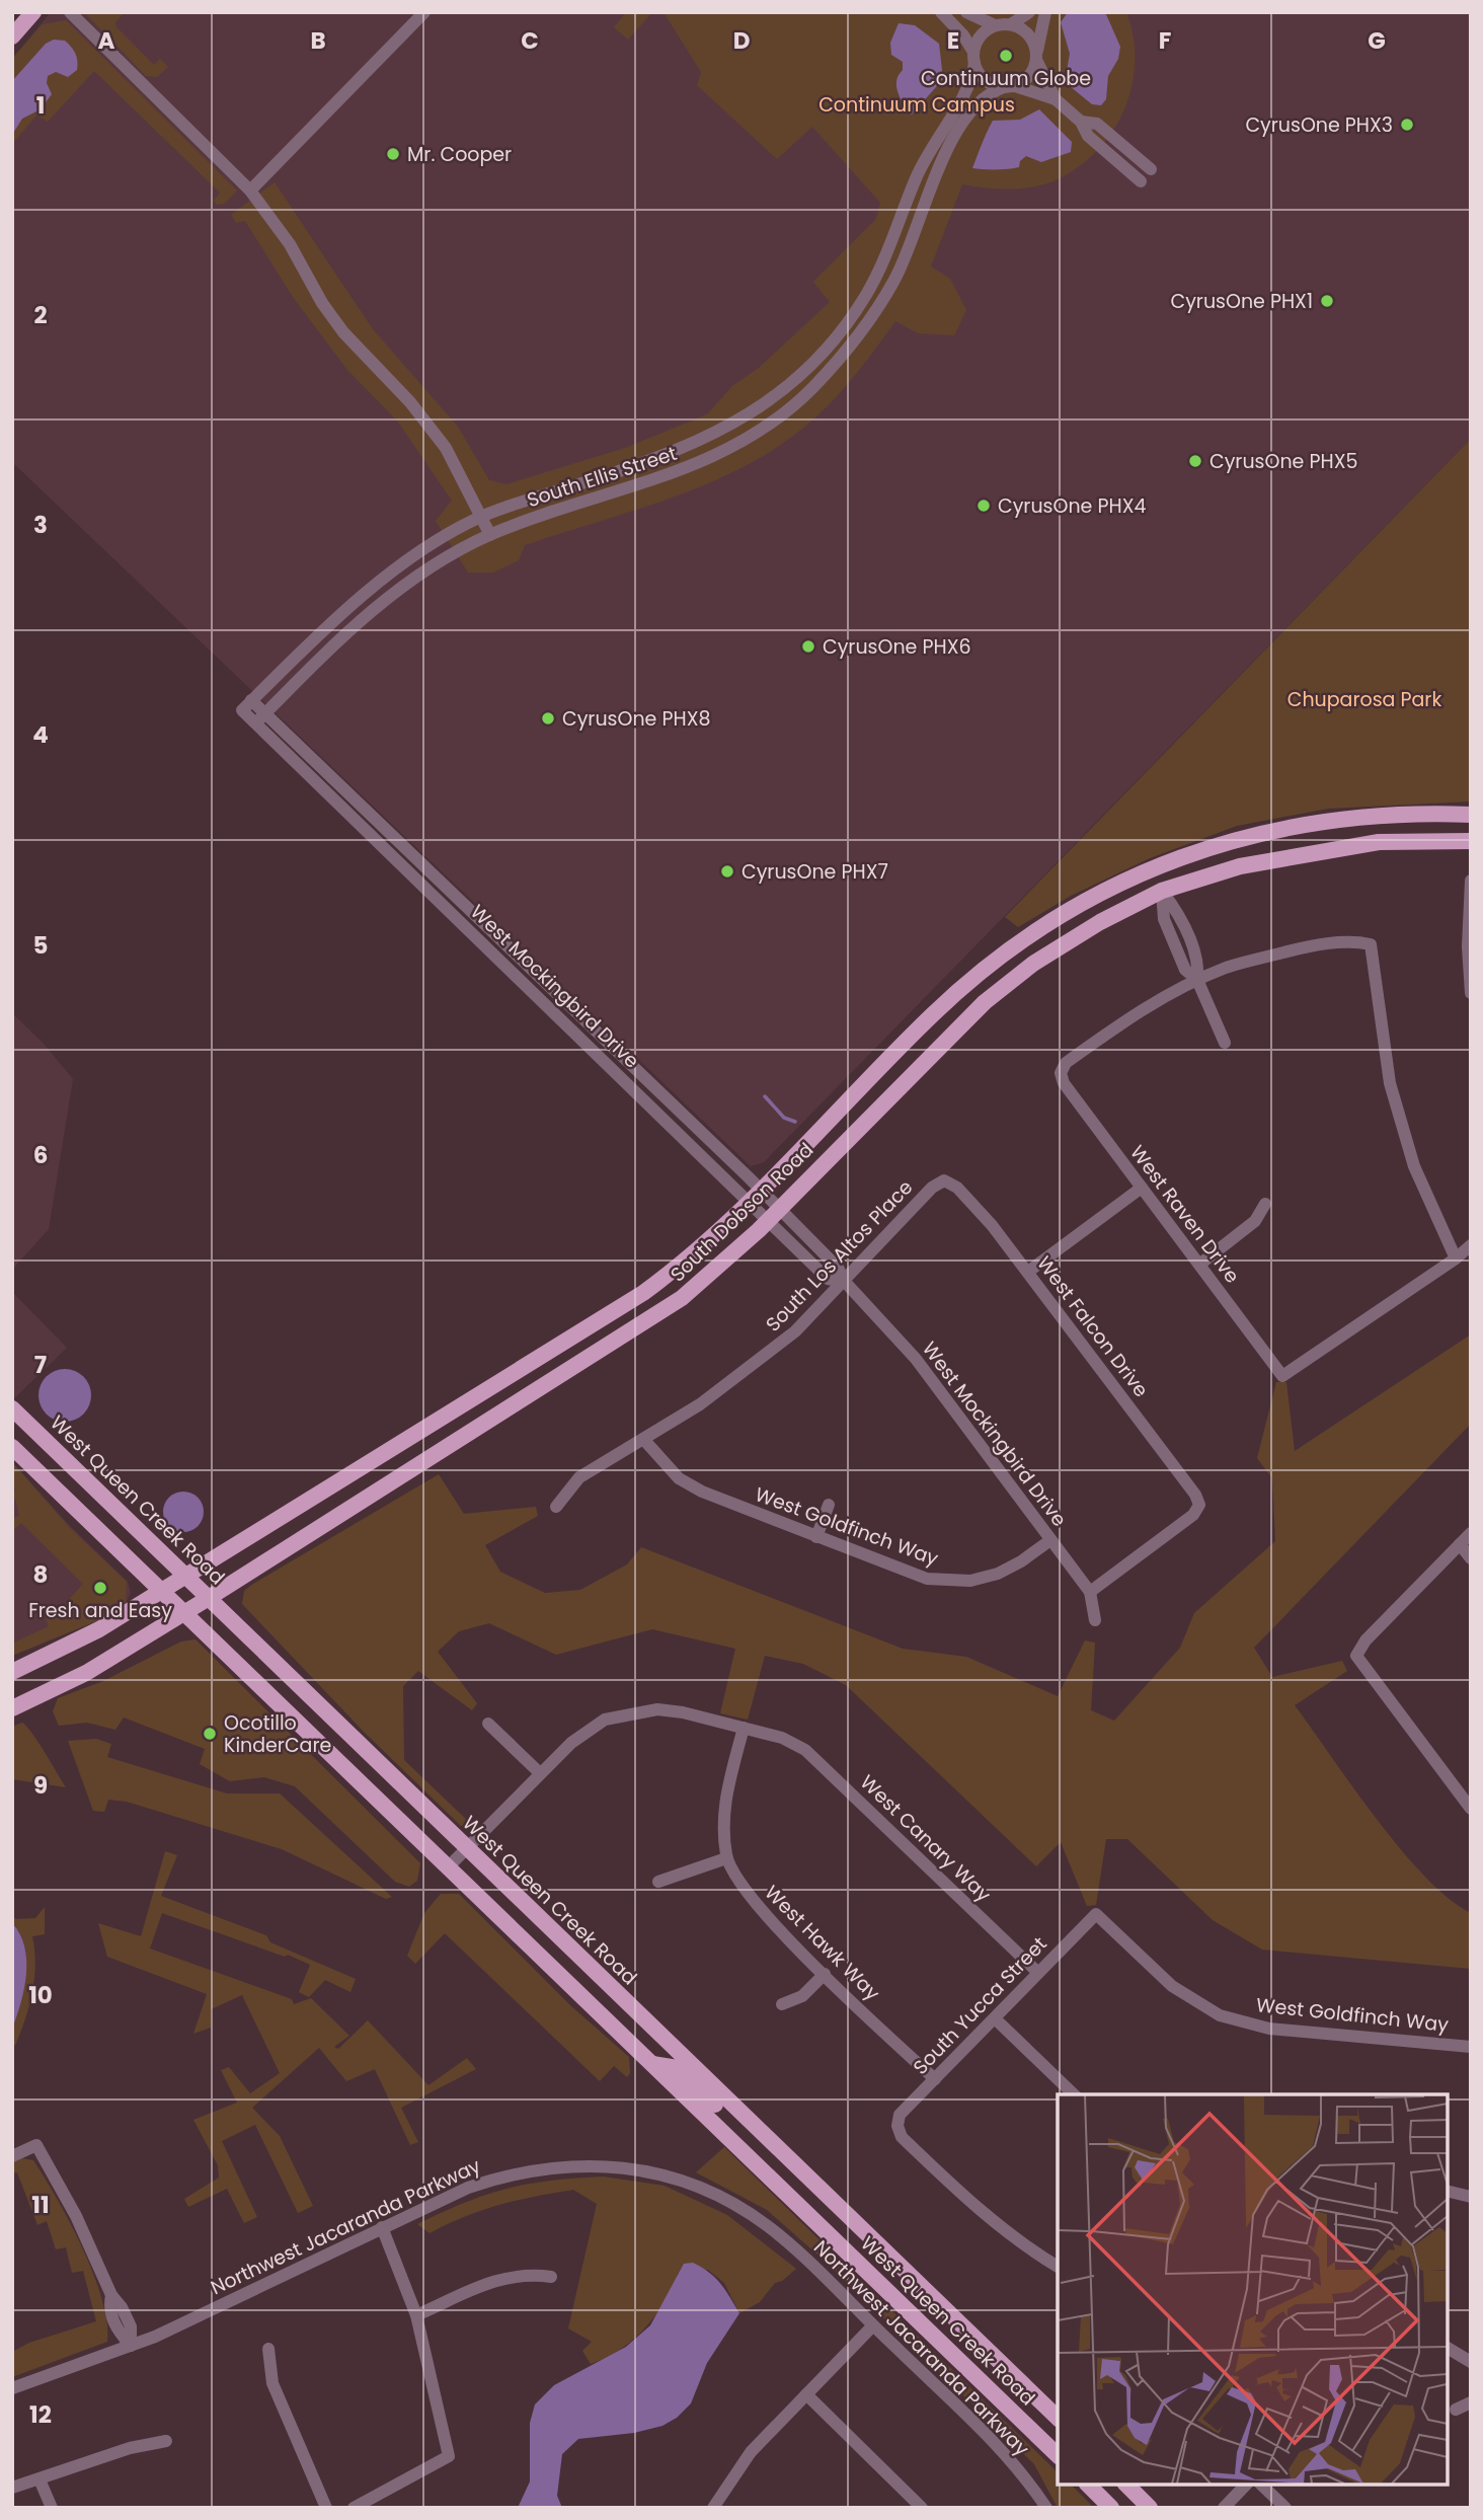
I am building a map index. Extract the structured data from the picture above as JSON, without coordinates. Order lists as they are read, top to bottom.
{
  "streets": {
    "main road": ["South Dobson Road", "West Queen Creek Road"],
    "street": [
      "South Ellis Street",
      "West Mockingbird Drive",
      "West Raven Drive",
      "South Los Altos Place",
      "West Falcon Drive",
      "West Goldfinch Way",
      "West Canary Way",
      "West Hawk Way",
      "South Yucca Street",
      "Northwest Jacaranda Parkway"
    ]
  },
  "crossings": [
    ["South Ellis Street", "West Mockingbird Drive"],
    ["West Mockingbird Drive", "South Dobson Road"],
    ["West Mockingbird Drive", "South Los Altos Place"],
    ["West Mockingbird Drive", "West Falcon Drive"],
    ["West Mockingbird Drive", "West Goldfinch Way"],
    ["South Dobson Road", "West Queen Creek Road"],
    ["South Los Altos Place", "West Falcon Drive"],
    ["South Los Altos Place", "West Goldfinch Way"],
    ["West Queen Creek Road", "West Canary Way"],
    ["West Goldfinch Way", "South Yucca Street"],
    ["West Canary Way", "West Hawk Way"],
    ["West Canary Way", "South Yucca Street"],
    ["West Hawk Way", "South Yucca Street"]
  ],
  "parks": ["Continuum Campus", "Chuparosa Park"],
  "places": [
    "Continuum Globe",
    "CyrusOne PHX3",
    "Mr. Cooper",
    "CyrusOne PHX1",
    "CyrusOne PHX5",
    "CyrusOne PHX4",
    "CyrusOne PHX6",
    "CyrusOne PHX8",
    "CyrusOne PHX7",
    "Fresh and Easy",
    "Ocotillo KinderCare"
  ],
  "grid": {
    "columns": [
      "A",
      "B",
      "C",
      "D",
      "E",
      "F",
      "G"
    ],
    "rows": [
      "1",
      "2",
      "3",
      "4",
      "5",
      "6",
      "7",
      "8",
      "9",
      "10",
      "11",
      "12"
    ]
  }
}
